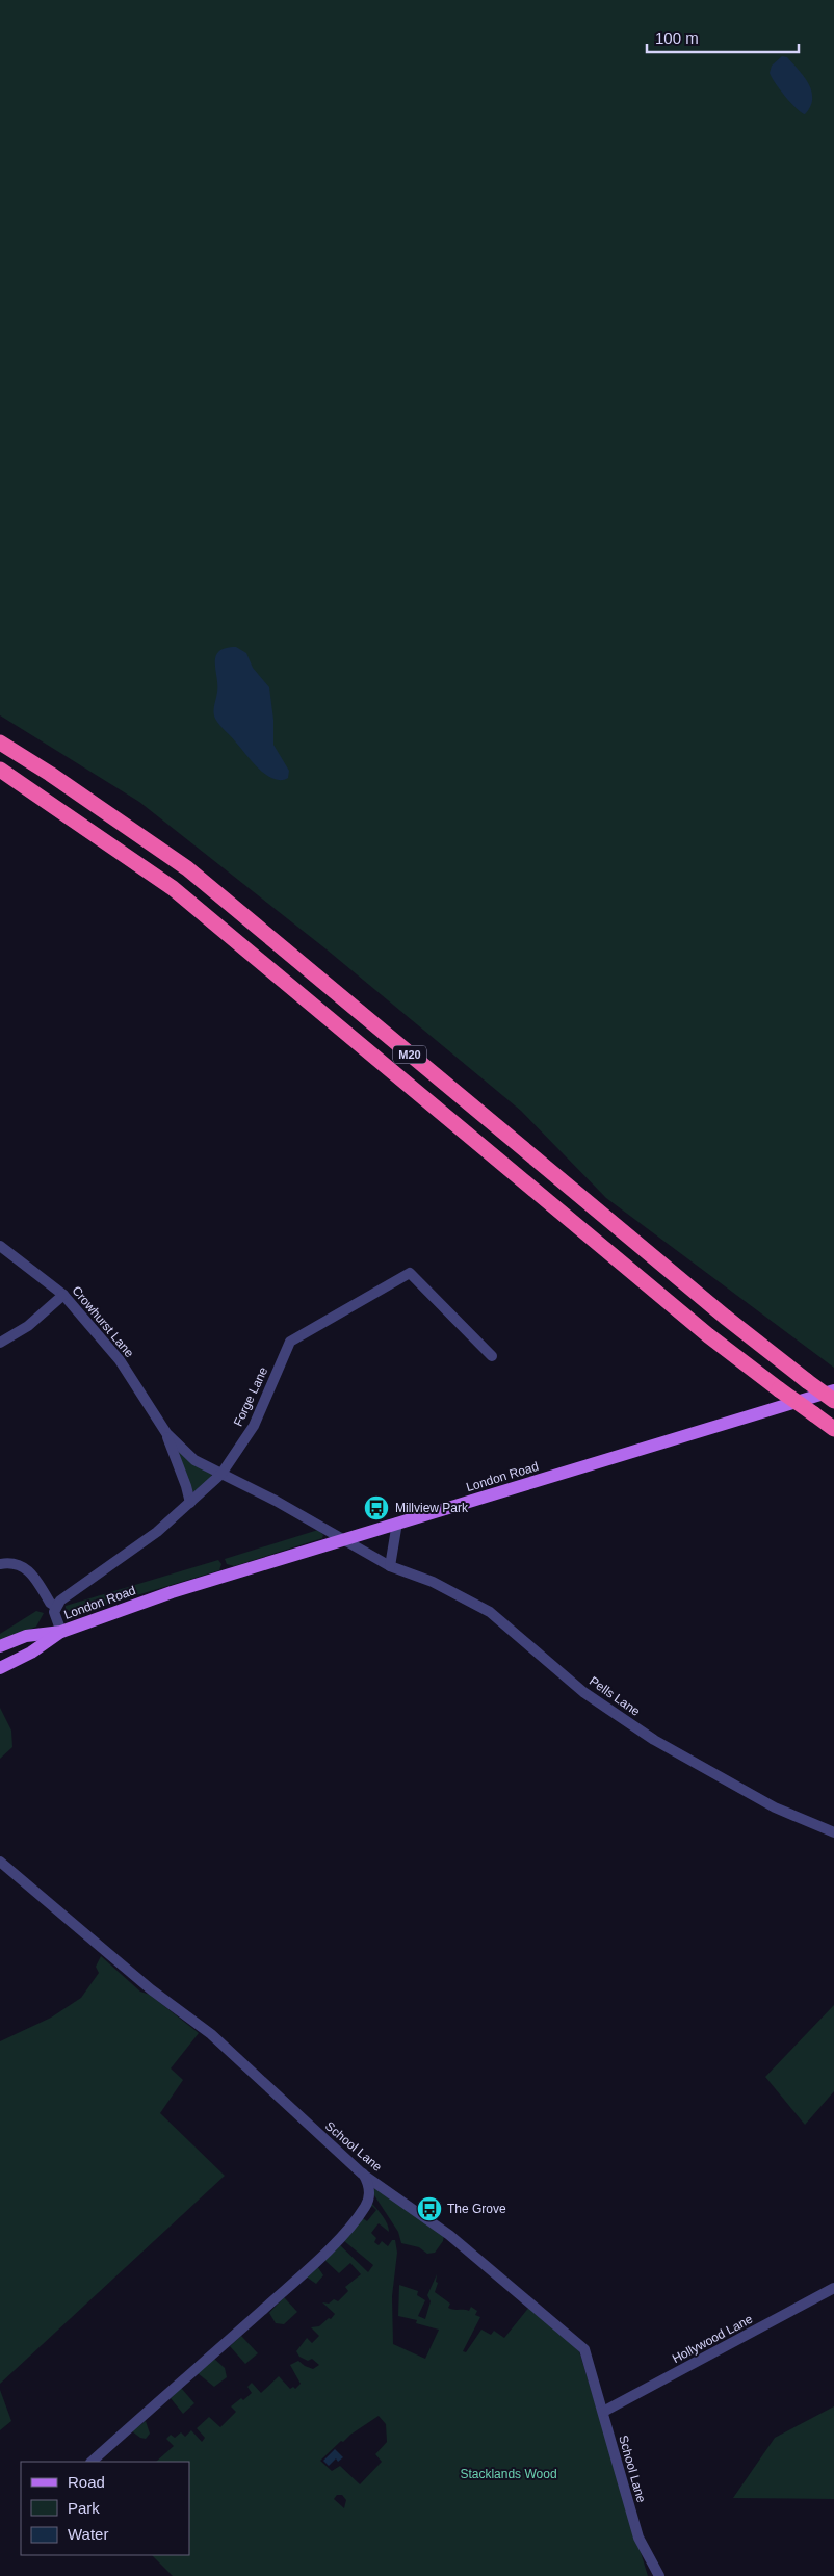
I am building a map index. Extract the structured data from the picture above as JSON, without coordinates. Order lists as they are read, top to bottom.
{
  "streets": {
    "highway": ["M20"],
    "main road": ["London Road"],
    "street": [
      "Crowhurst Lane",
      "Forge Lane",
      "Pells Lane",
      "School Lane",
      "Hollywood Lane"
    ]
  },
  "crossings": [
    ["Crowhurst Lane", "Forge Lane"],
    ["Crowhurst Lane", "London Road"],
    ["Crowhurst Lane", "Pells Lane"],
    ["London Road", "Pells Lane"],
    ["School Lane", "Hollywood Lane"]
  ],
  "parks": ["Stacklands Wood"],
  "places": {
    "bus stop": ["Millview Park", "The Grove"]
  },
  "legend": ["Road", "Park", "Water"],
  "scale_bar": "100 m"
}
